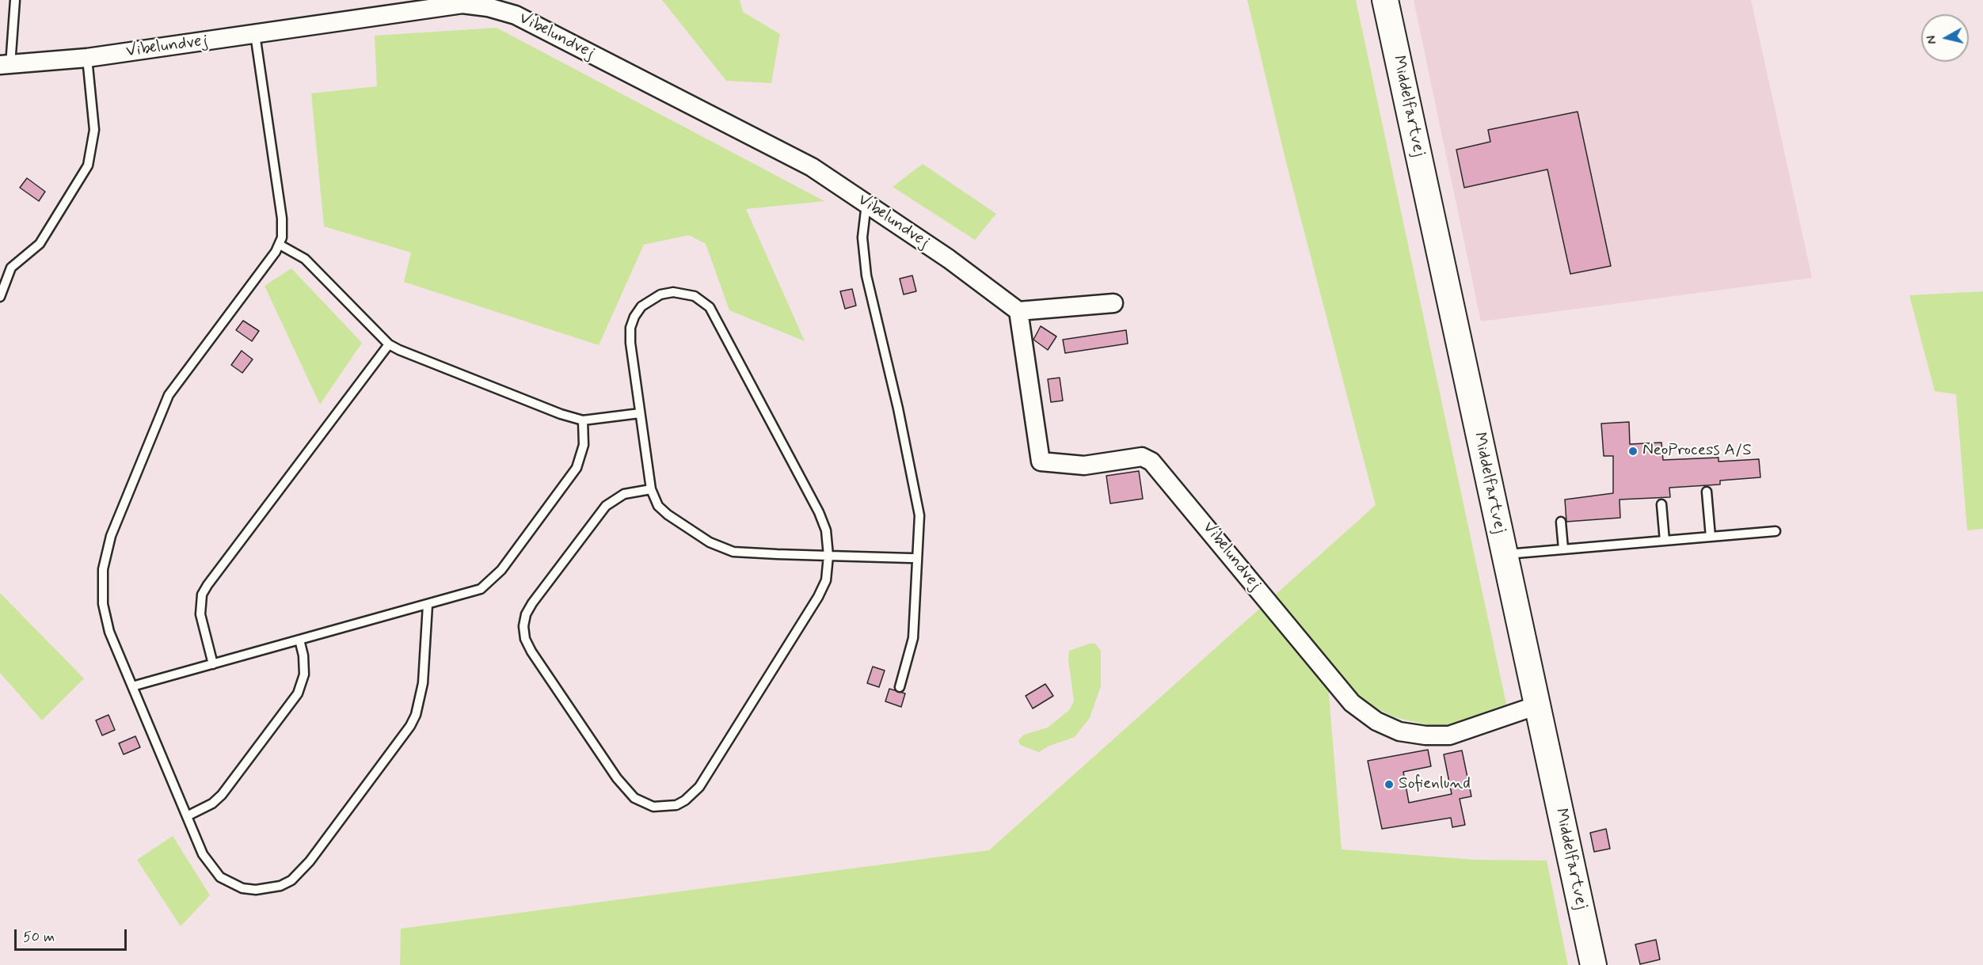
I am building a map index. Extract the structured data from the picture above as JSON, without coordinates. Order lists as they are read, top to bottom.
{
  "streets": {
    "main road": ["Middelfartvej"],
    "street": ["Vibelundvej"]
  },
  "crossings": [
    ["Vibelundvej", "Middelfartvej"]
  ],
  "places": ["NeoProcess A/S", "Sofienlund"],
  "scale_bar": "50 m",
  "north": "left"
}
